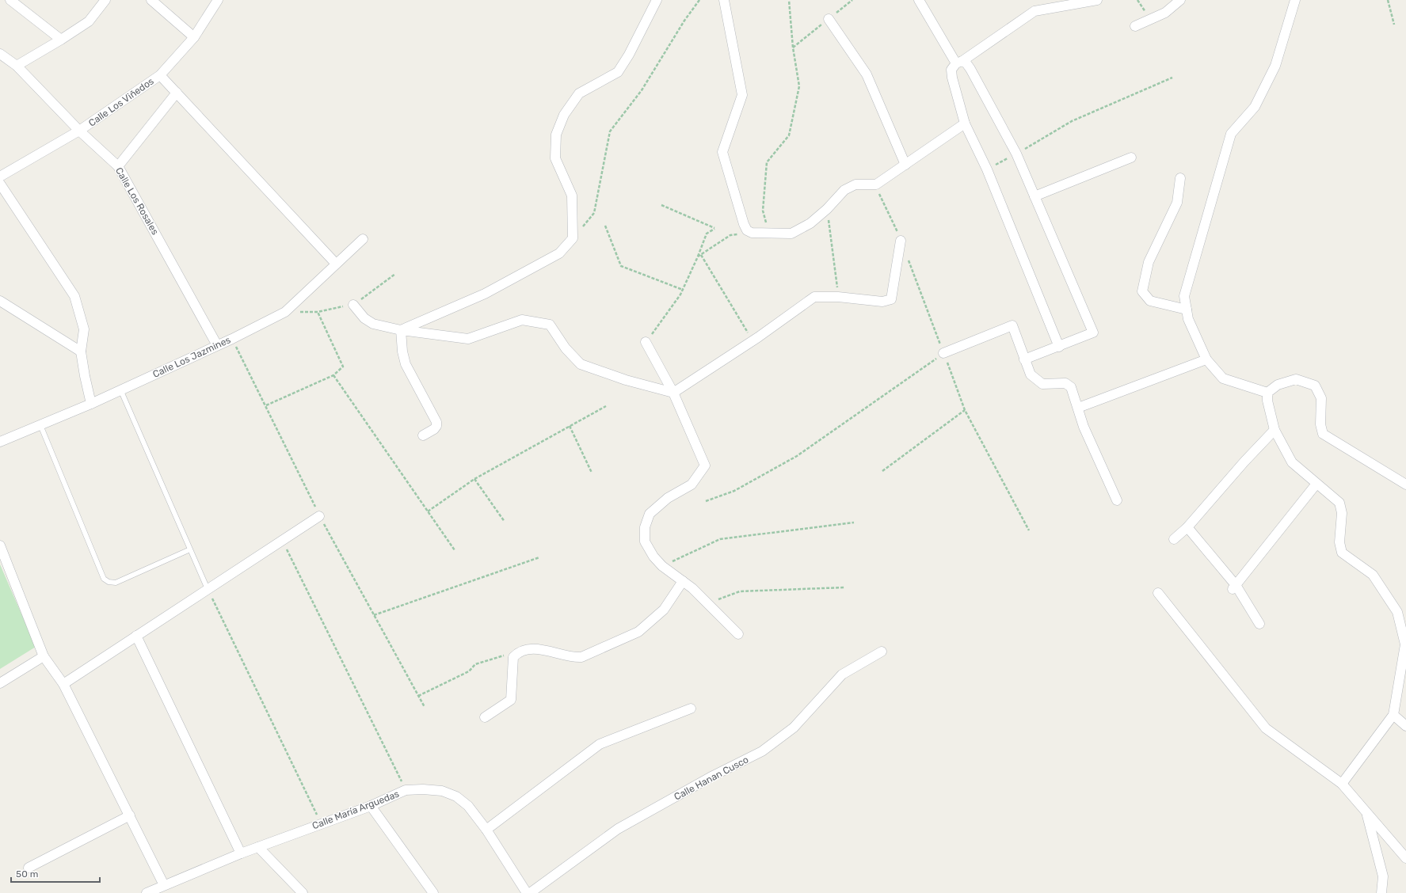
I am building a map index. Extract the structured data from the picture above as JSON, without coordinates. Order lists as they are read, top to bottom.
{
  "streets": {
    "street": [
      "Calle Los Viñedos",
      "Calle Los Rosales",
      "Calle Los Jazmines",
      "Calle Hanan Cusco",
      "Calle María Arguedas"
    ]
  },
  "crossings": [
    ["Calle Los Viñedos", "Calle Los Rosales"],
    ["Calle Los Rosales", "Calle Los Jazmines"]
  ],
  "scale_bar": "50 m"
}
